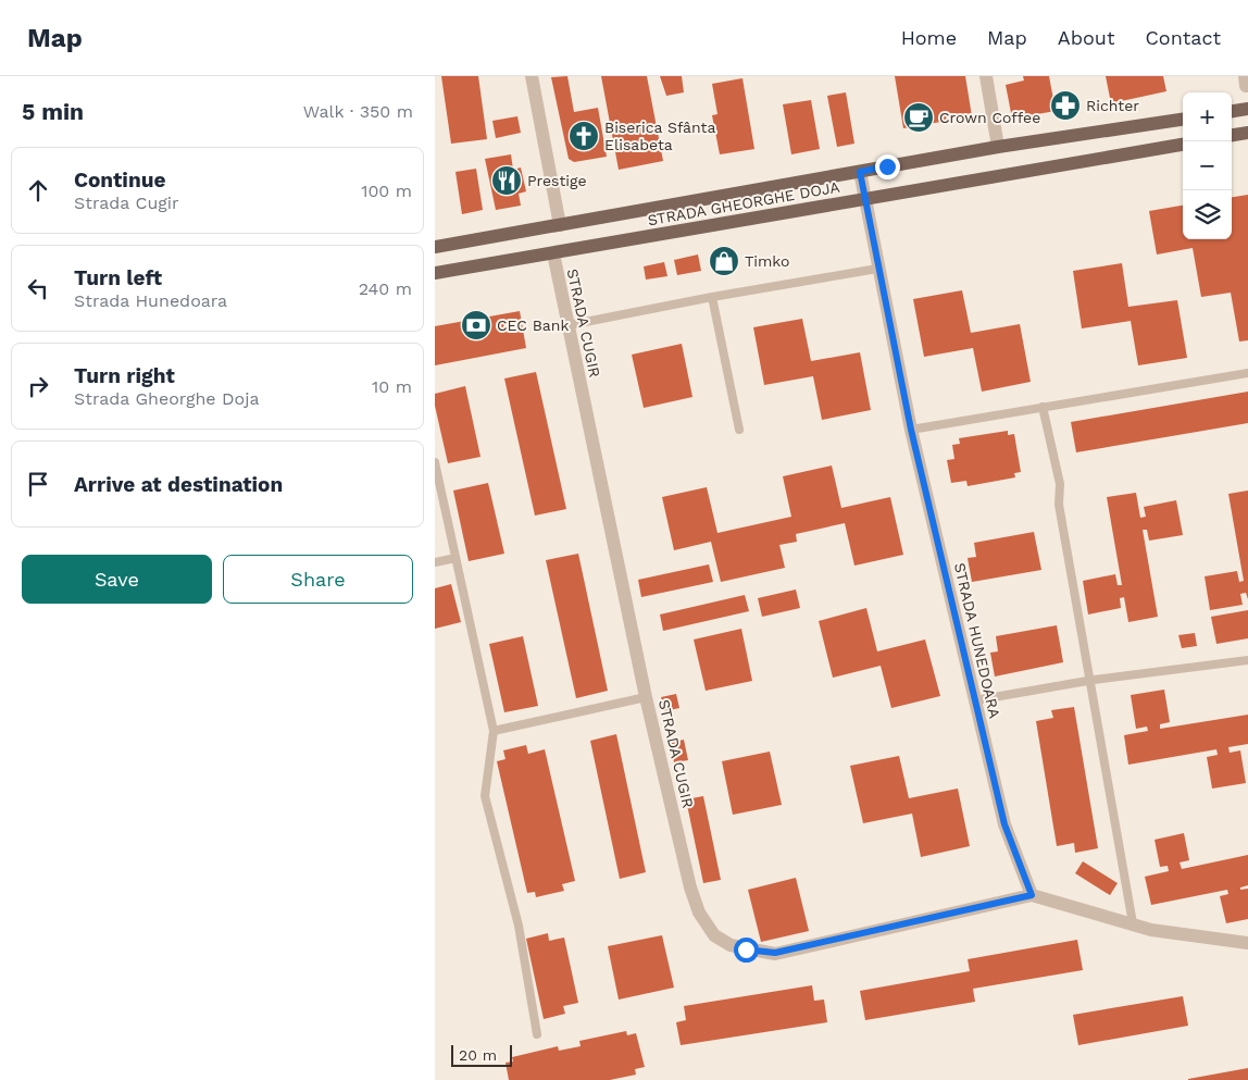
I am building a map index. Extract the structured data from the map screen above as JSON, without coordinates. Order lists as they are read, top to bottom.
{
  "streets": {
    "main road": ["STRADA GHEORGHE DOJA"],
    "street": ["STRADA CUGIR", "STRADA HUNEDOARA"]
  },
  "crossings": [
    ["STRADA GHEORGHE DOJA", "STRADA CUGIR"],
    ["STRADA GHEORGHE DOJA", "STRADA HUNEDOARA"],
    ["STRADA CUGIR", "STRADA HUNEDOARA"]
  ],
  "places": {
    "pharmacy": ["Richter"],
    "cafe": ["Crown Coffee"],
    "church": ["Biserica Sfânta Elisabeta"],
    "restaurant": ["Prestige"],
    "shop": ["Timko"],
    "bank": ["CEC Bank"]
  },
  "scale_bar": "20 m",
  "page": {
    "header": "Map",
    "nav": [
      "Home",
      "Map",
      "About",
      "Contact"
    ],
    "heading": ["5 min", "Walk · 350 m"],
    "map_buttons": ["+", "−"],
    "list": [
      ["Continue", "Strada Cugir", "100 m"],
      ["Turn left", "Strada Hunedoara", "240 m"],
      ["Turn right", "Strada Gheorghe Doja", "10 m"],
      "Arrive at destination"
    ],
    "buttons": ["Save", "Share"],
    "scale": "20 m"
  }
}
